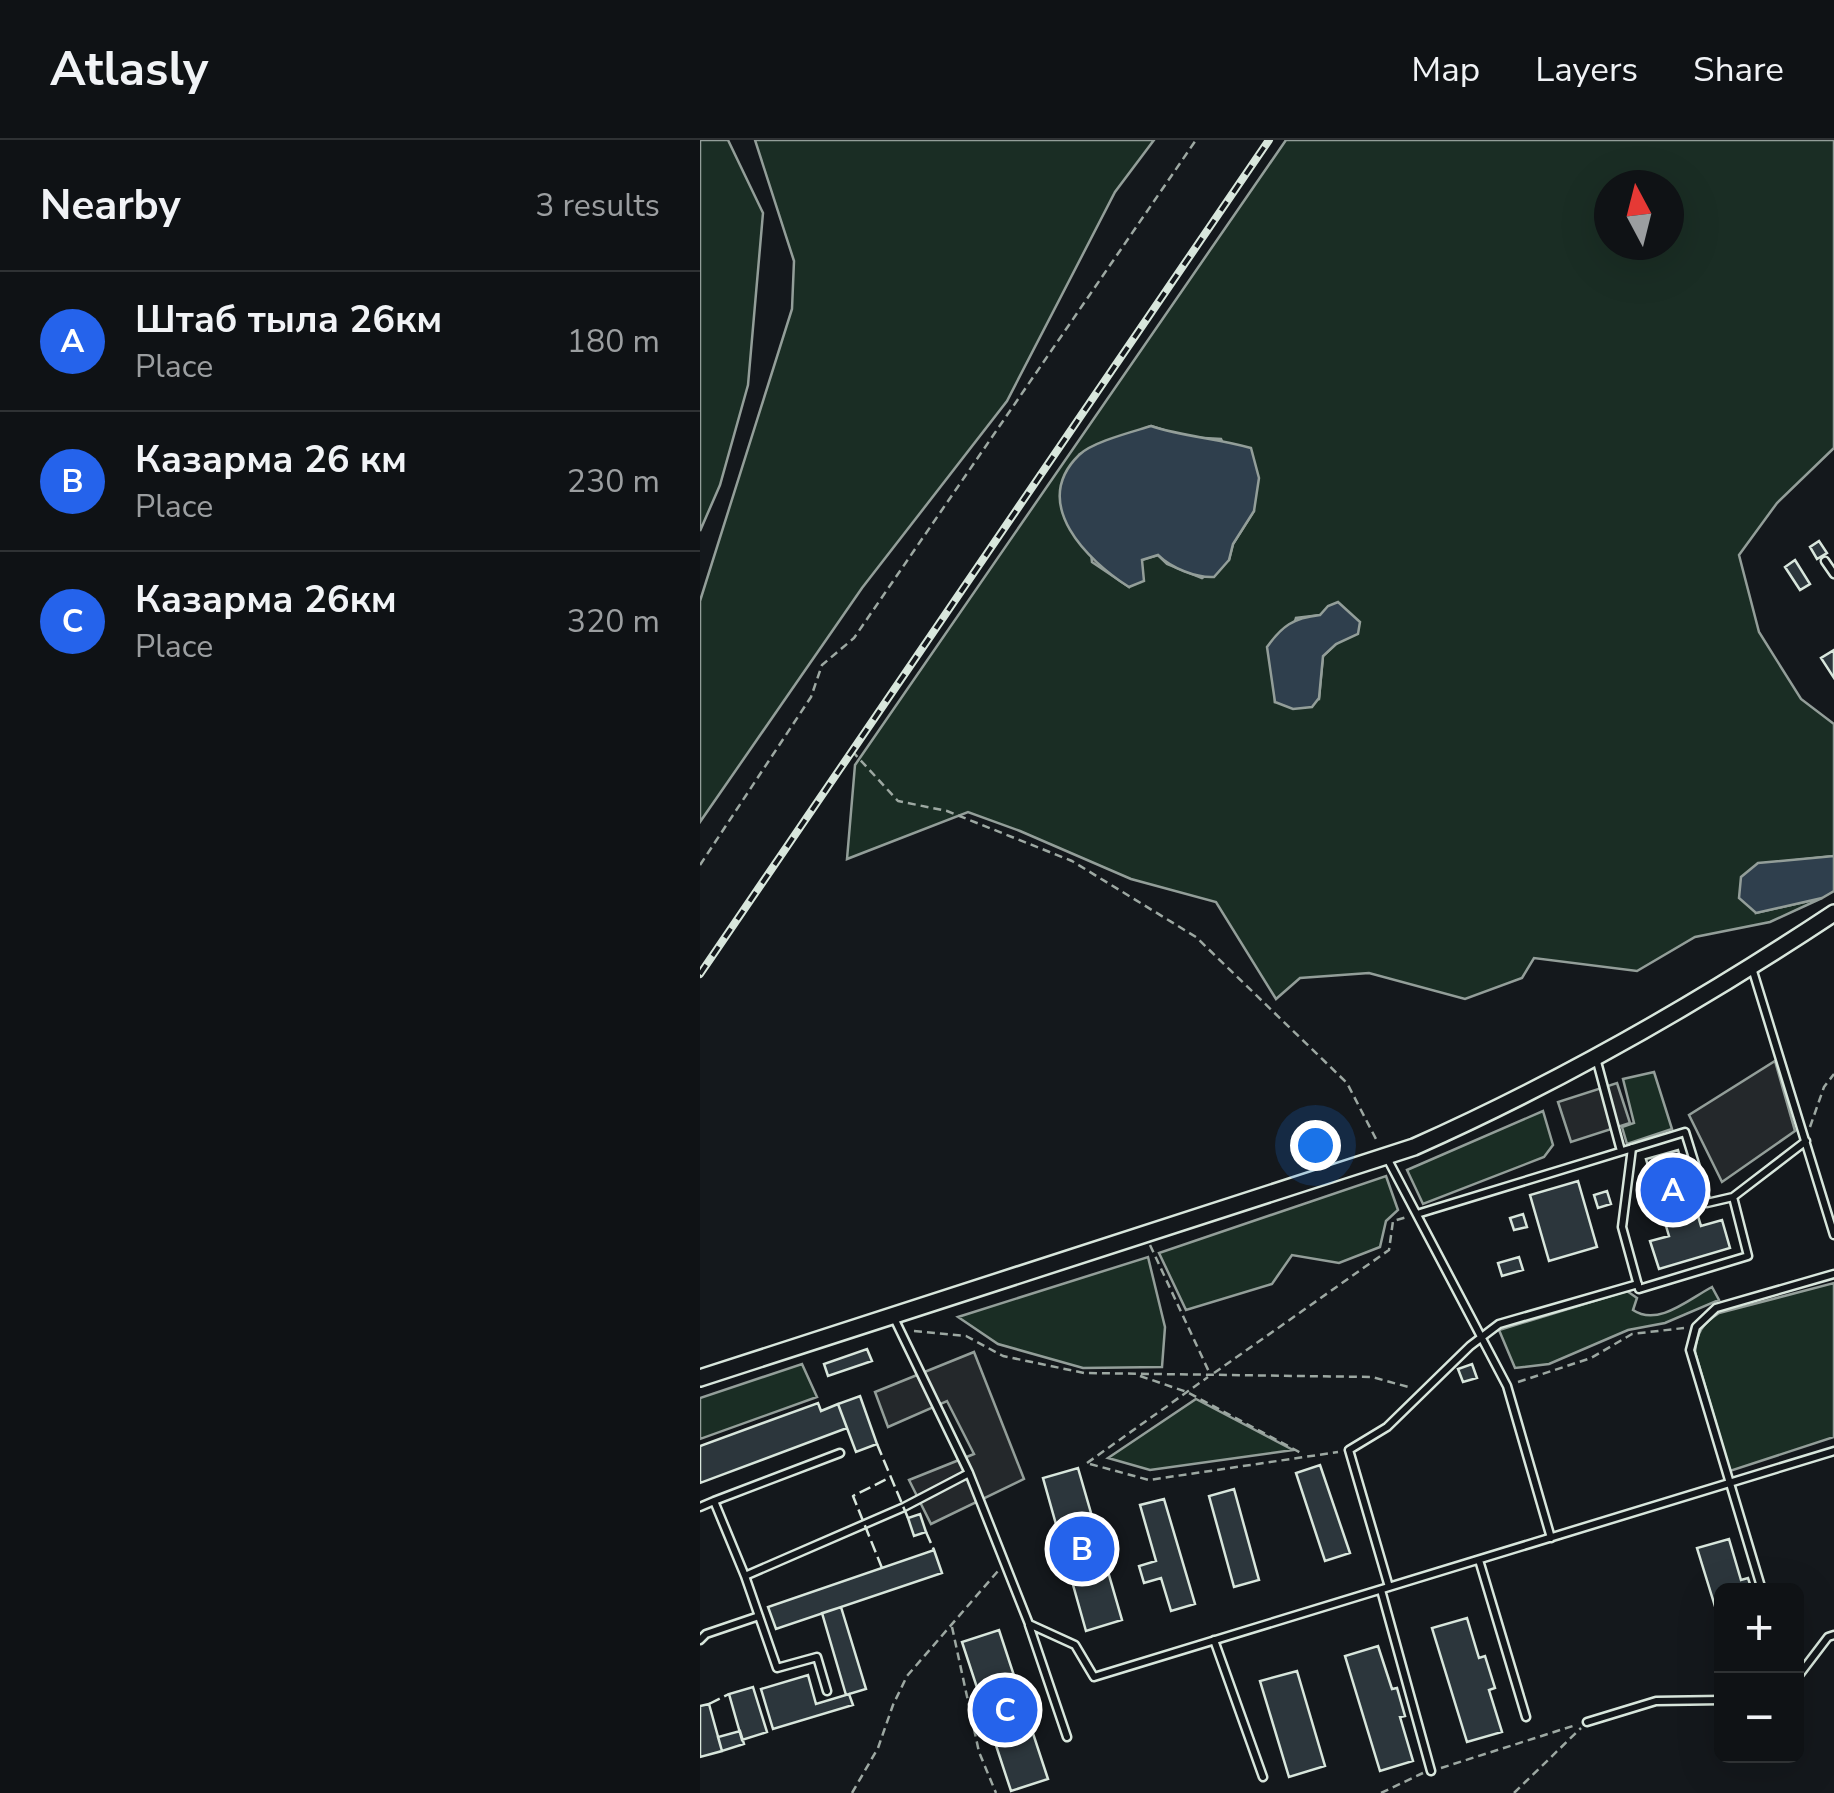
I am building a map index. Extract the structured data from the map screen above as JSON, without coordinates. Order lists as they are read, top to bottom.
{
  "north": "top",
  "page": {
    "header": "Atlasly",
    "nav": ["Map", "Layers", "Share"],
    "heading": ["Nearby", "3 results"],
    "list": [
      {
        "mark": "A",
        "name": "Штаб тыла 26км",
        "note": "Place",
        "value": "180 m"
      },
      {
        "mark": "B",
        "name": "Казарма 26 км",
        "note": "Place",
        "value": "230 m"
      },
      {
        "mark": "C",
        "name": "Казарма 26км",
        "note": "Place",
        "value": "320 m"
      }
    ],
    "pins": ["A", "B", "C"],
    "map_buttons": ["+", "−"]
  }
}
